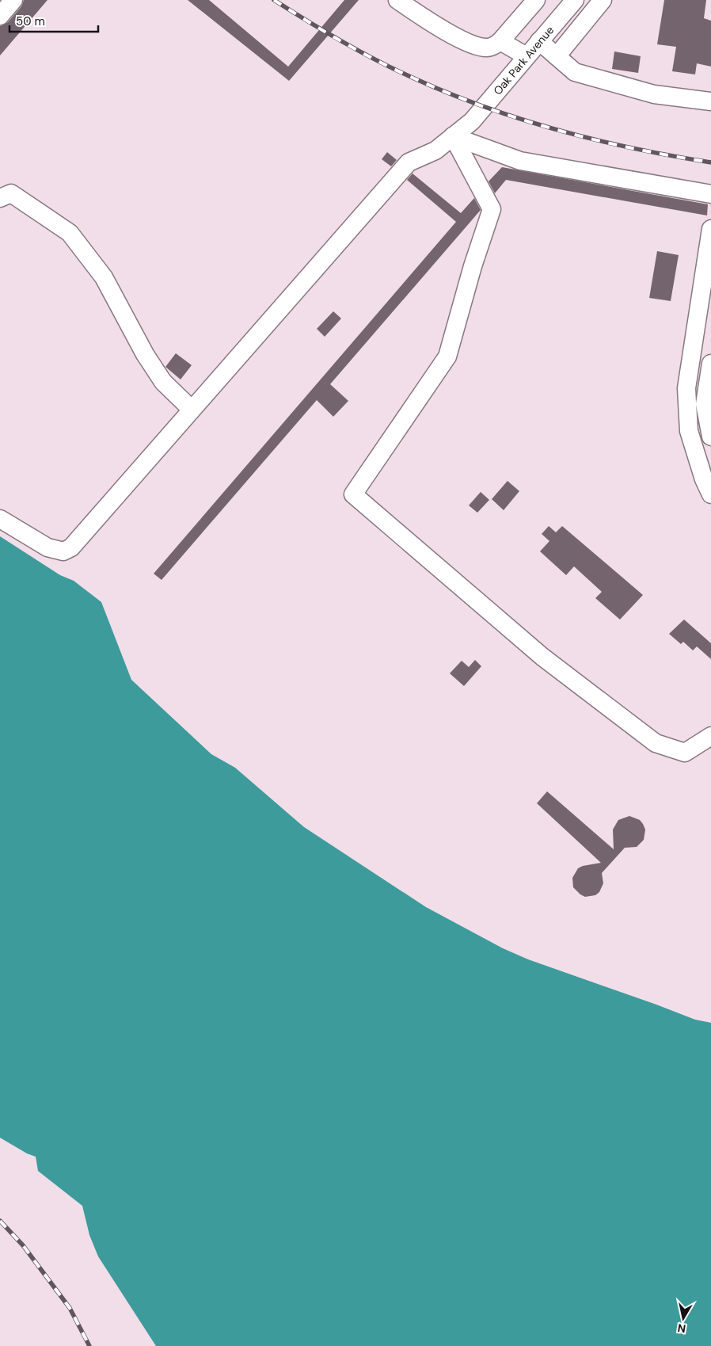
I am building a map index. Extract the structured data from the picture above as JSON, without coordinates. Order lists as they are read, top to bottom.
{
  "streets": {
    "street": ["Oak Park Avenue"]
  },
  "scale_bar": "50 m",
  "north": "bottom"
}
